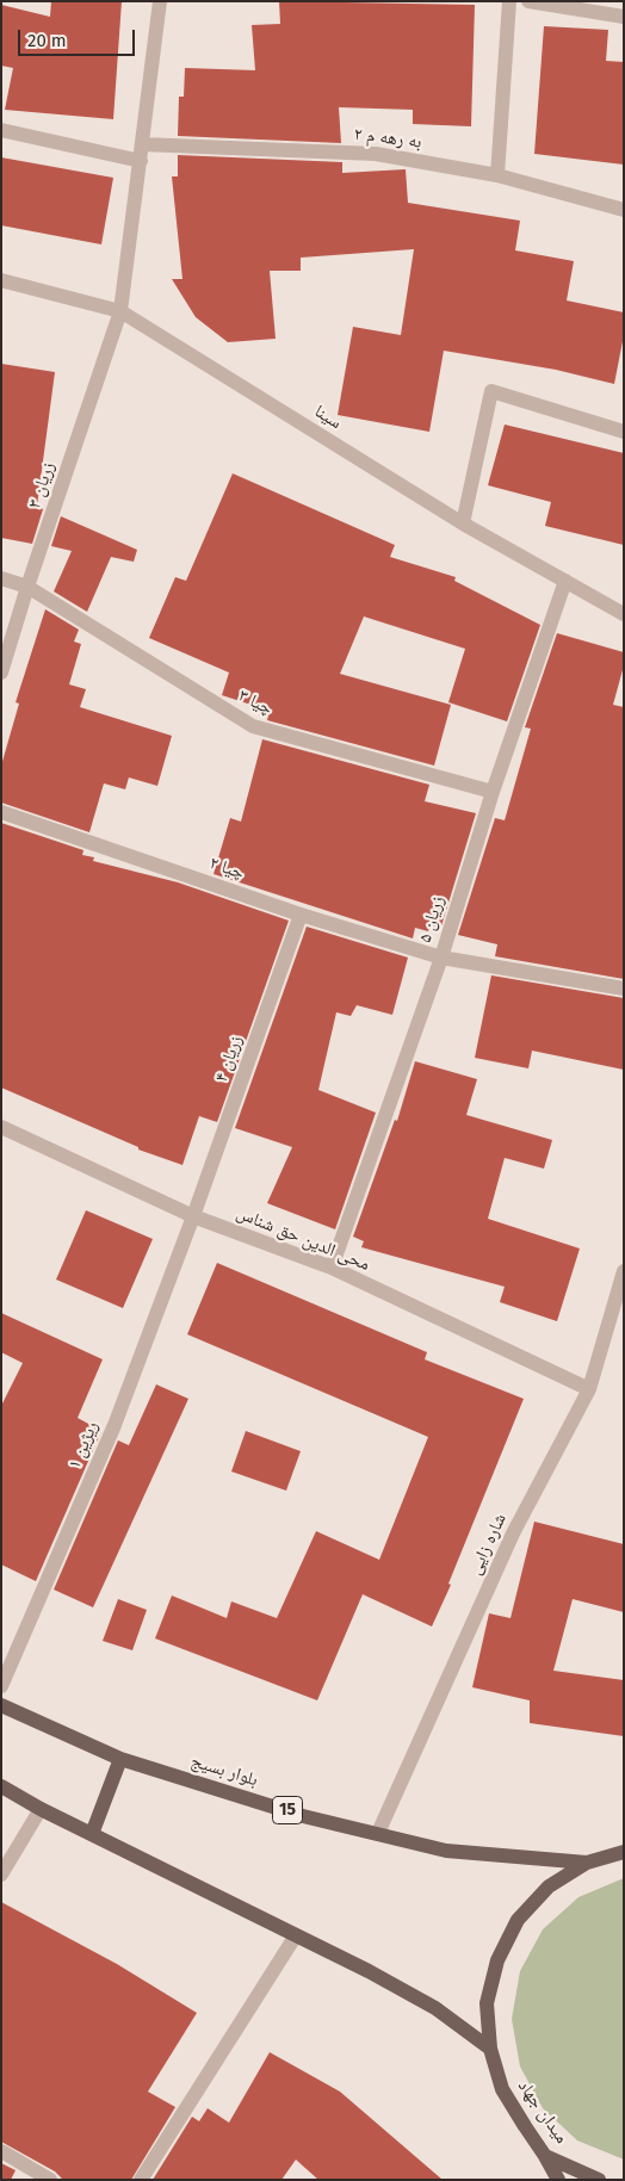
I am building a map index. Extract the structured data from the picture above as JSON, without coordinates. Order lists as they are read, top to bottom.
{
  "streets": {
    "main road": ["بلوار بسیج", "15", "میدان جهاد"],
    "street": [
      "به رهه م ۲",
      "سینا",
      "زریان ۳",
      "چیا ۳",
      "چیا ۲",
      "زریان ۵",
      "زریان ۴",
      "محی الدین حق شناس",
      "ریژین ۱",
      "شاره زایی"
    ]
  },
  "crossings": [
    ["به رهه م ۲", "زریان ۳"],
    ["سینا", "زریان ۳"],
    ["سینا", "زریان ۵"],
    ["زریان ۳", "چیا ۳"],
    ["چیا ۳", "زریان ۵"],
    ["چیا ۲", "زریان ۵"],
    ["چیا ۲", "زریان ۴"],
    ["زریان ۵", "محی الدین حق شناس"],
    ["زریان ۴", "محی الدین حق شناس"],
    ["زریان ۴", "ریژین ۱"],
    ["محی الدین حق شناس", "ریژین ۱"],
    ["محی الدین حق شناس", "شاره زایی"],
    ["شاره زایی", "بلوار بسیج"],
    ["بلوار بسیج", "میدان جهاد"]
  ],
  "scale_bar": "20 m"
}
